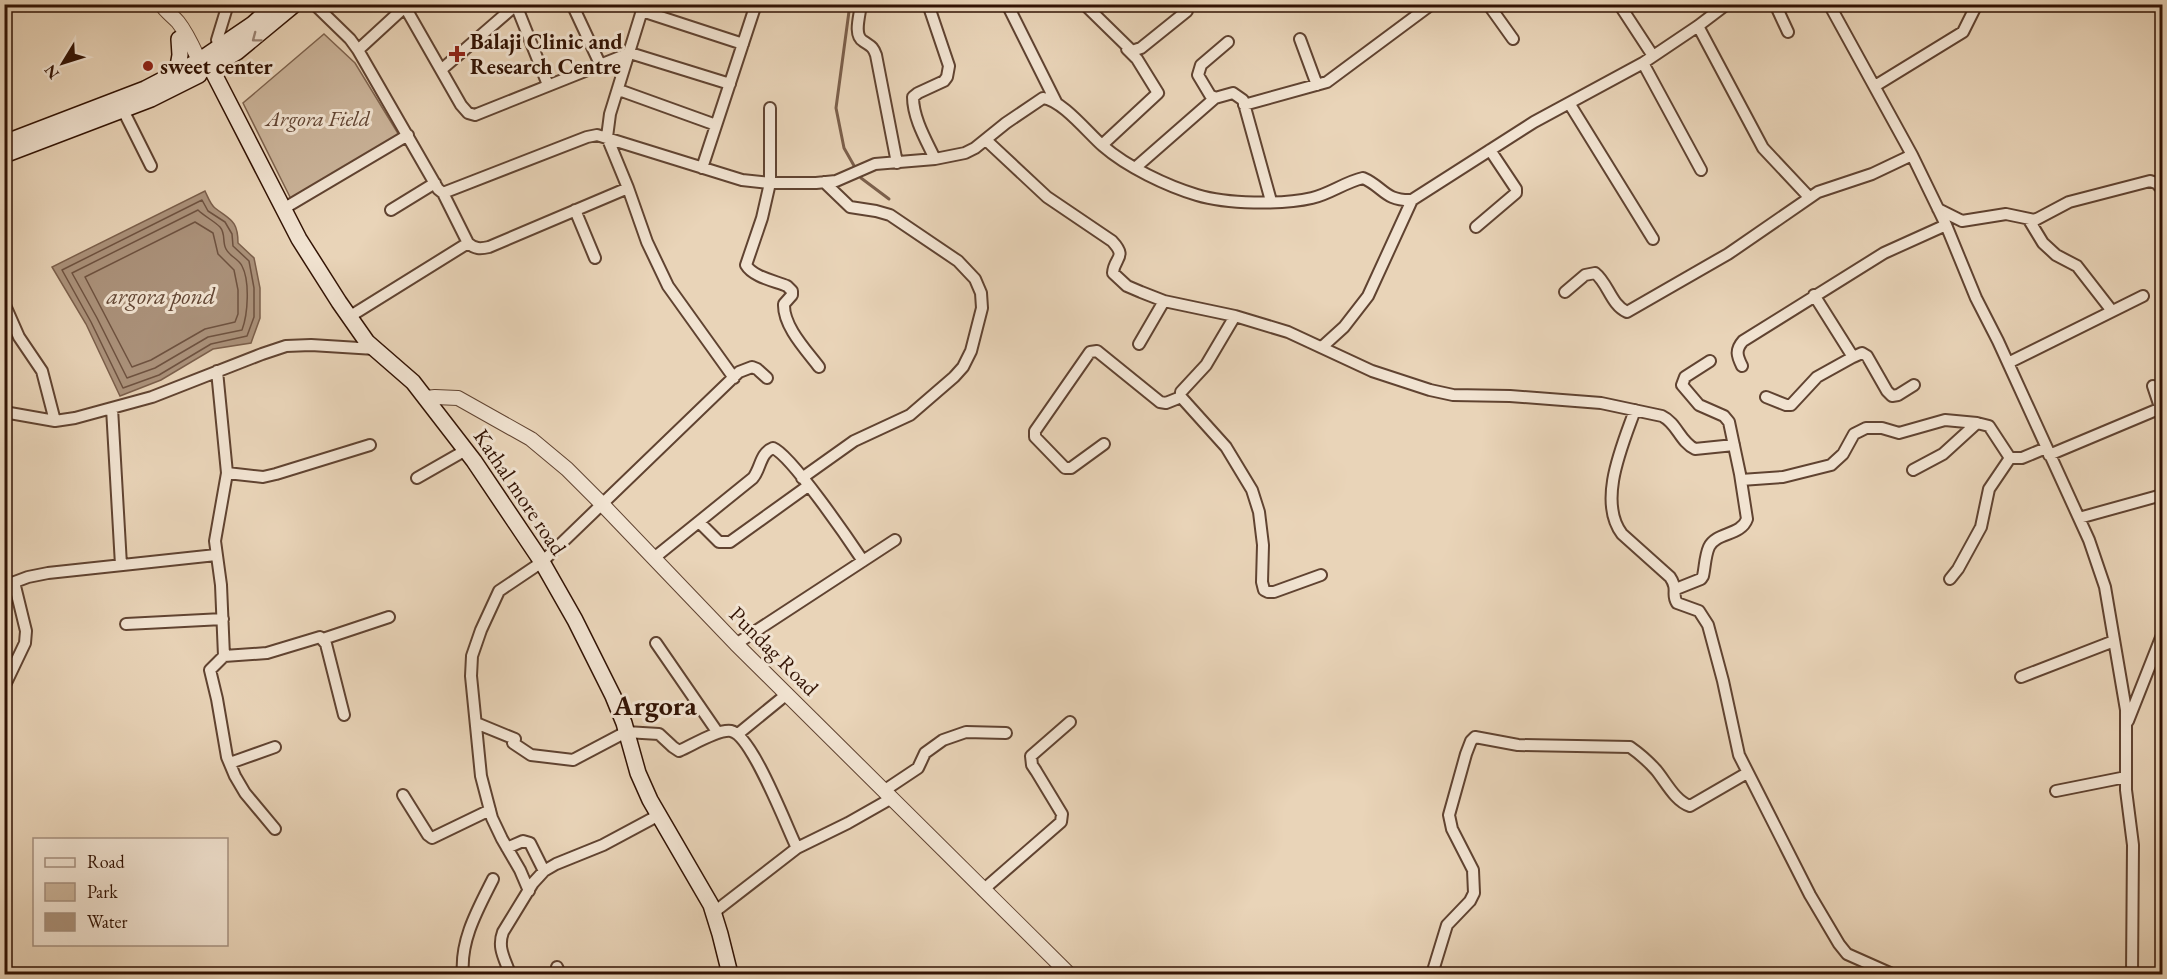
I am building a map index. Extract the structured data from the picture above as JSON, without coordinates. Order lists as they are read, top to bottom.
{
  "streets": {
    "main road": ["Kathal more road"],
    "street": ["Pundag Road"]
  },
  "crossings": [
    ["Kathal more road", "Pundag Road"]
  ],
  "districts": ["Argora"],
  "water": ["argora pond"],
  "parks": ["Argora Field"],
  "places": {
    "health": ["Balaji Clinic and Research Centre"],
    "other": ["sweet center"]
  },
  "legend": ["Road", "Park", "Water"],
  "north": "bottom left"
}
